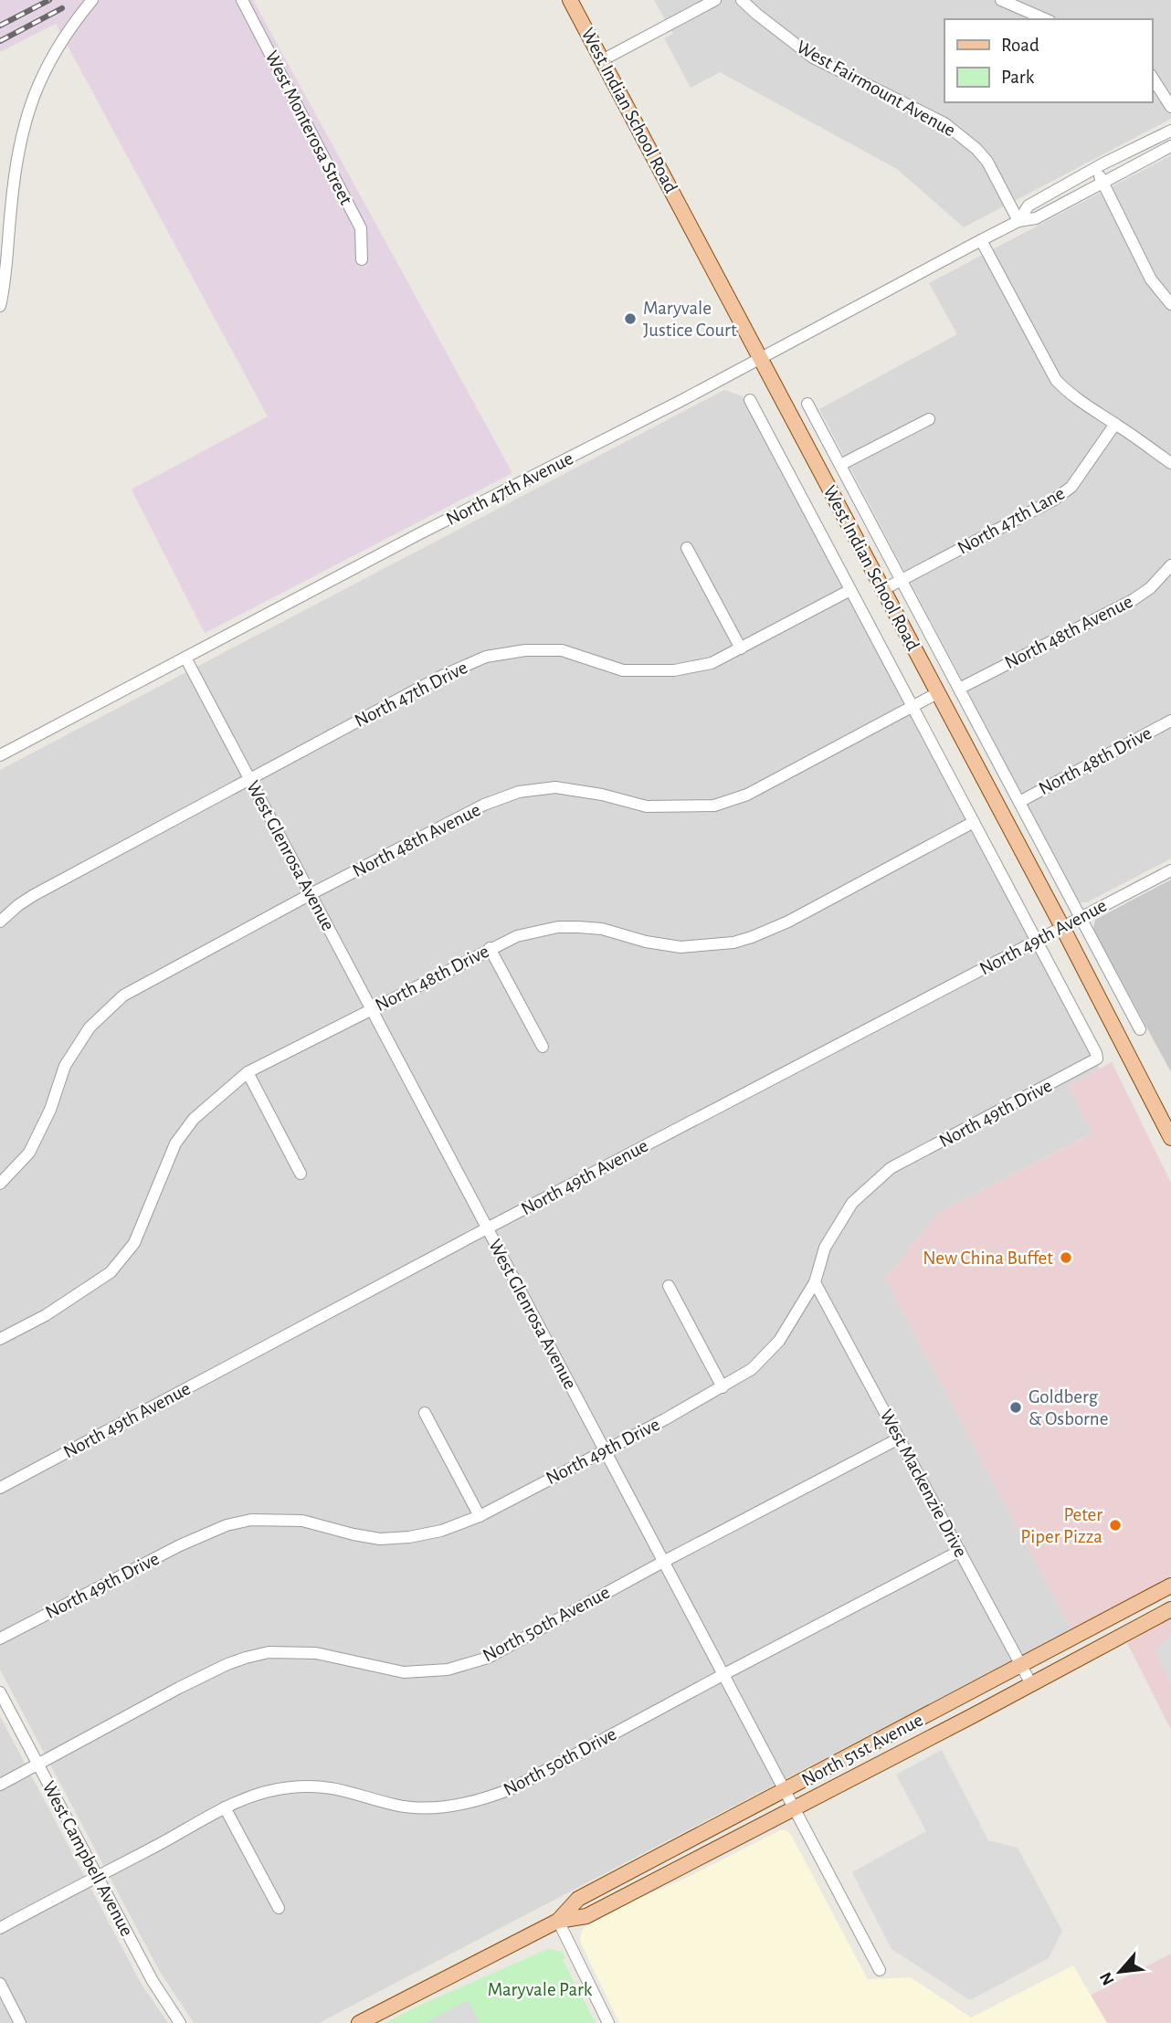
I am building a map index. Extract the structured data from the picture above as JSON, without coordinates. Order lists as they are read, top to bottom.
{
  "streets": {
    "main road": ["West Indian School Road", "North 51st Avenue"],
    "street": [
      "West Fairmount Avenue",
      "West Monterosa Street",
      "North 47th Avenue",
      "North 47th Lane",
      "North 48th Avenue",
      "North 47th Drive",
      "North 48th Drive",
      "West Glenrosa Avenue",
      "North 49th Avenue",
      "North 49th Drive",
      "West Mackenzie Drive",
      "North 50th Avenue",
      "North 50th Drive",
      "West Campbell Avenue"
    ]
  },
  "crossings": [
    ["West Fairmount Avenue", "North 47th Avenue"],
    ["West Indian School Road", "North 47th Avenue"],
    ["West Indian School Road", "North 47th Lane"],
    ["West Indian School Road", "North 48th Avenue"],
    ["West Indian School Road", "North 47th Drive"],
    ["West Indian School Road", "North 48th Drive"],
    ["West Indian School Road", "North 49th Avenue"],
    ["West Indian School Road", "North 49th Drive"],
    ["North 47th Avenue", "West Glenrosa Avenue"],
    ["North 48th Avenue", "West Glenrosa Avenue"],
    ["North 47th Drive", "West Glenrosa Avenue"],
    ["North 48th Drive", "West Glenrosa Avenue"],
    ["West Glenrosa Avenue", "North 49th Avenue"],
    ["West Glenrosa Avenue", "North 49th Drive"],
    ["West Glenrosa Avenue", "North 50th Avenue"],
    ["West Glenrosa Avenue", "North 51st Avenue"],
    ["West Glenrosa Avenue", "North 50th Drive"],
    ["North 49th Drive", "West Mackenzie Drive"],
    ["West Mackenzie Drive", "North 50th Avenue"],
    ["West Mackenzie Drive", "North 51st Avenue"],
    ["West Mackenzie Drive", "North 50th Drive"],
    ["North 50th Avenue", "West Campbell Avenue"],
    ["North 50th Drive", "West Campbell Avenue"]
  ],
  "parks": ["Maryvale Park"],
  "places": [
    "Maryvale Justice Court",
    "New China Buffet",
    "Goldberg & Osborne",
    "Peter Piper Pizza"
  ],
  "legend": ["Road", "Park"],
  "north": "bottom left"
}
